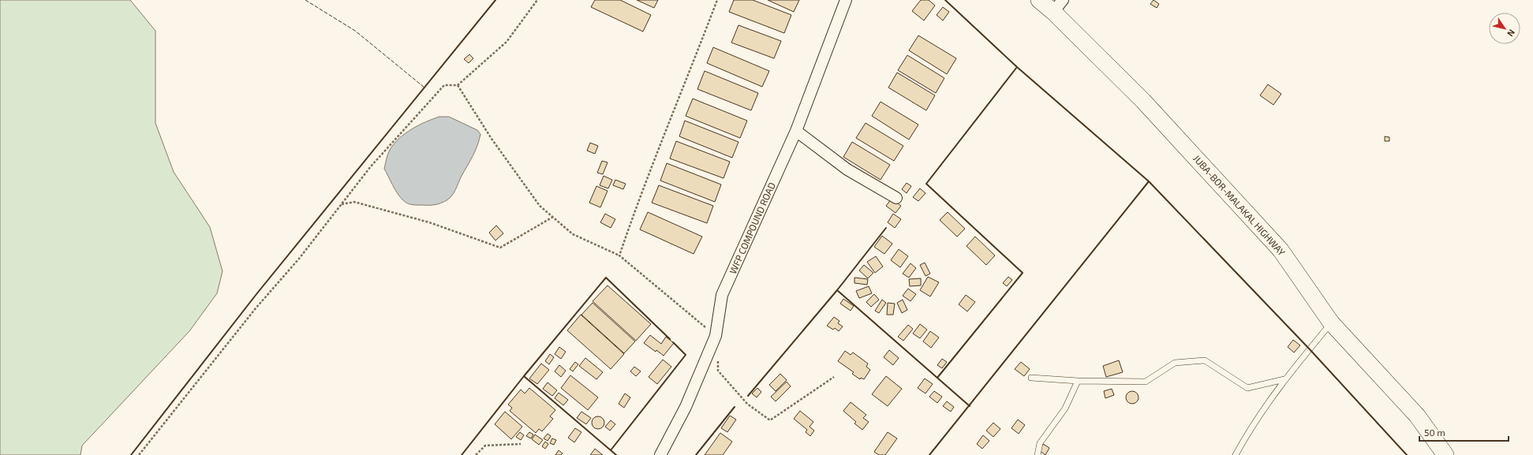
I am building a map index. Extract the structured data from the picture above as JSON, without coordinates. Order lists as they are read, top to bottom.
{
  "streets": {
    "main road": ["JUBA-BOR-MALAKAL HIGHWAY"],
    "street": ["WFP COMPOUND ROAD"]
  },
  "scale_bar": "50 m",
  "north": "bottom right"
}
